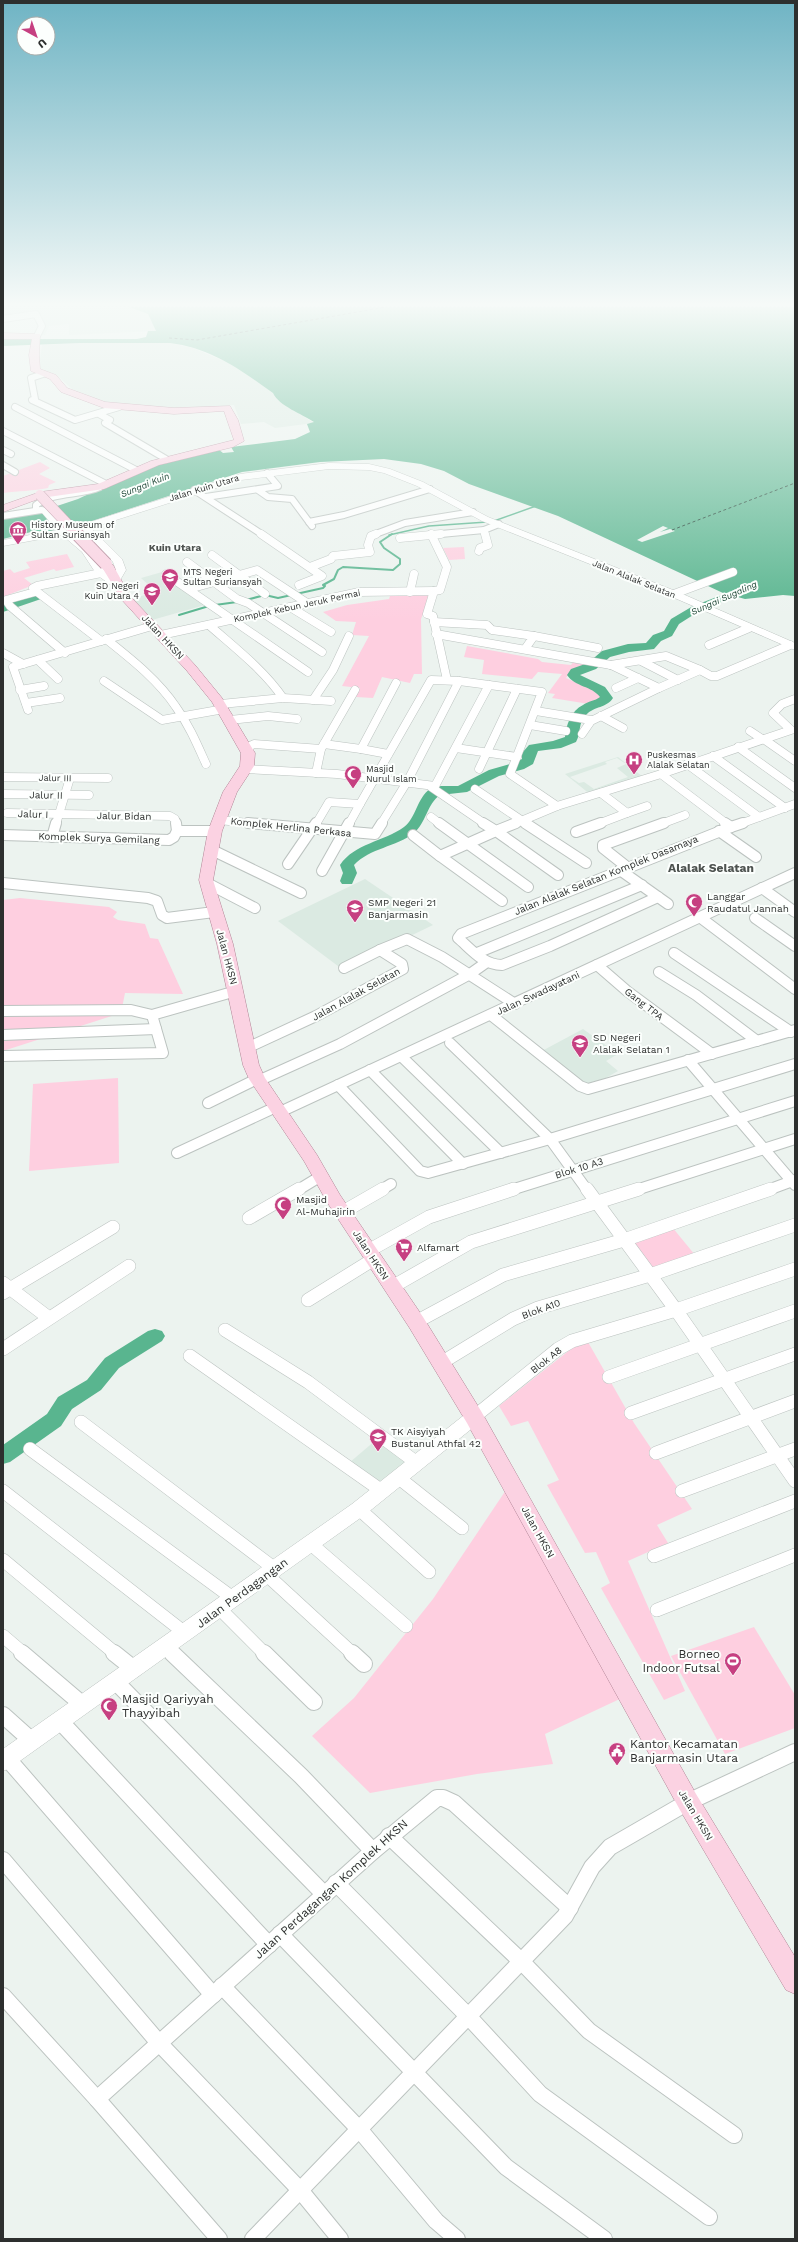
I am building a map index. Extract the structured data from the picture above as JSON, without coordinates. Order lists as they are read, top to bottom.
{
  "streets": {
    "main road": ["Jalan HKSN"],
    "street": [
      "Jalan Kuin Utara",
      "Jalan Alalak Selatan",
      "Komplek Kebun Jeruk Permai",
      "Jalur III",
      "Jalur II",
      "Jalur I",
      "Jalur Bidan",
      "Komplek Herlina Perkasa",
      "Komplek Surya Gemilang",
      "Jalan Alalak Selatan Komplek Dasamaya",
      "Jalan Swadayatani",
      "Gang TPA",
      "Blok 10 A3",
      "Blok A10",
      "Blok A8",
      "Jalan Perdagangan",
      "Jalan Perdagangan Komplek HKSN"
    ]
  },
  "crossings": [
    ["Jalan Kuin Utara", "Jalan Alalak Selatan"],
    ["Jalan Kuin Utara", "Jalan HKSN"],
    ["Jalan Alalak Selatan", "Jalan HKSN"],
    ["Komplek Kebun Jeruk Permai", "Jalan HKSN"],
    ["Jalan HKSN", "Komplek Herlina Perkasa"],
    ["Jalan HKSN", "Komplek Surya Gemilang"],
    ["Jalan HKSN", "Jalan Swadayatani"],
    ["Jalan HKSN", "Blok 10 A3"],
    ["Jalan HKSN", "Blok A10"],
    ["Jalan HKSN", "Blok A8"],
    ["Jalan HKSN", "Jalan Perdagangan"],
    ["Jalur I", "Jalur Bidan"],
    ["Jalur Bidan", "Komplek Surya Gemilang"],
    ["Komplek Herlina Perkasa", "Komplek Surya Gemilang"],
    ["Jalan Swadayatani", "Gang TPA"],
    ["Blok A8", "Jalan Perdagangan"]
  ],
  "districts": ["Kuin Utara", "Alalak Selatan"],
  "water": ["Sungai Kuin", "Sungai Sugaling"],
  "places": {
    "museum": ["History Museum of Sultan Suriansyah"],
    "school or university": [
      "MTS Negeri Sultan Suriansyah",
      "SD Negeri Kuin Utara 4",
      "SMP Negeri 21 Banjarmasin",
      "SD Negeri Alalak Selatan 1",
      "TK Aisyiyah Bustanul Athfal 42"
    ],
    "hospital": ["Puskesmas Alalak Selatan"],
    "mosque": [
      "Masjid Nurul Islam",
      "Langgar Raudatul Jannah",
      "Masjid Al-Muhajirin",
      "Masjid Qariyyah Thayyibah"
    ],
    "supermarket": ["Alfamart"],
    "sports": ["Borneo Indoor Futsal"],
    "public building": ["Kantor Kecamatan Banjarmasin Utara"]
  },
  "north": "bottom right"
}
